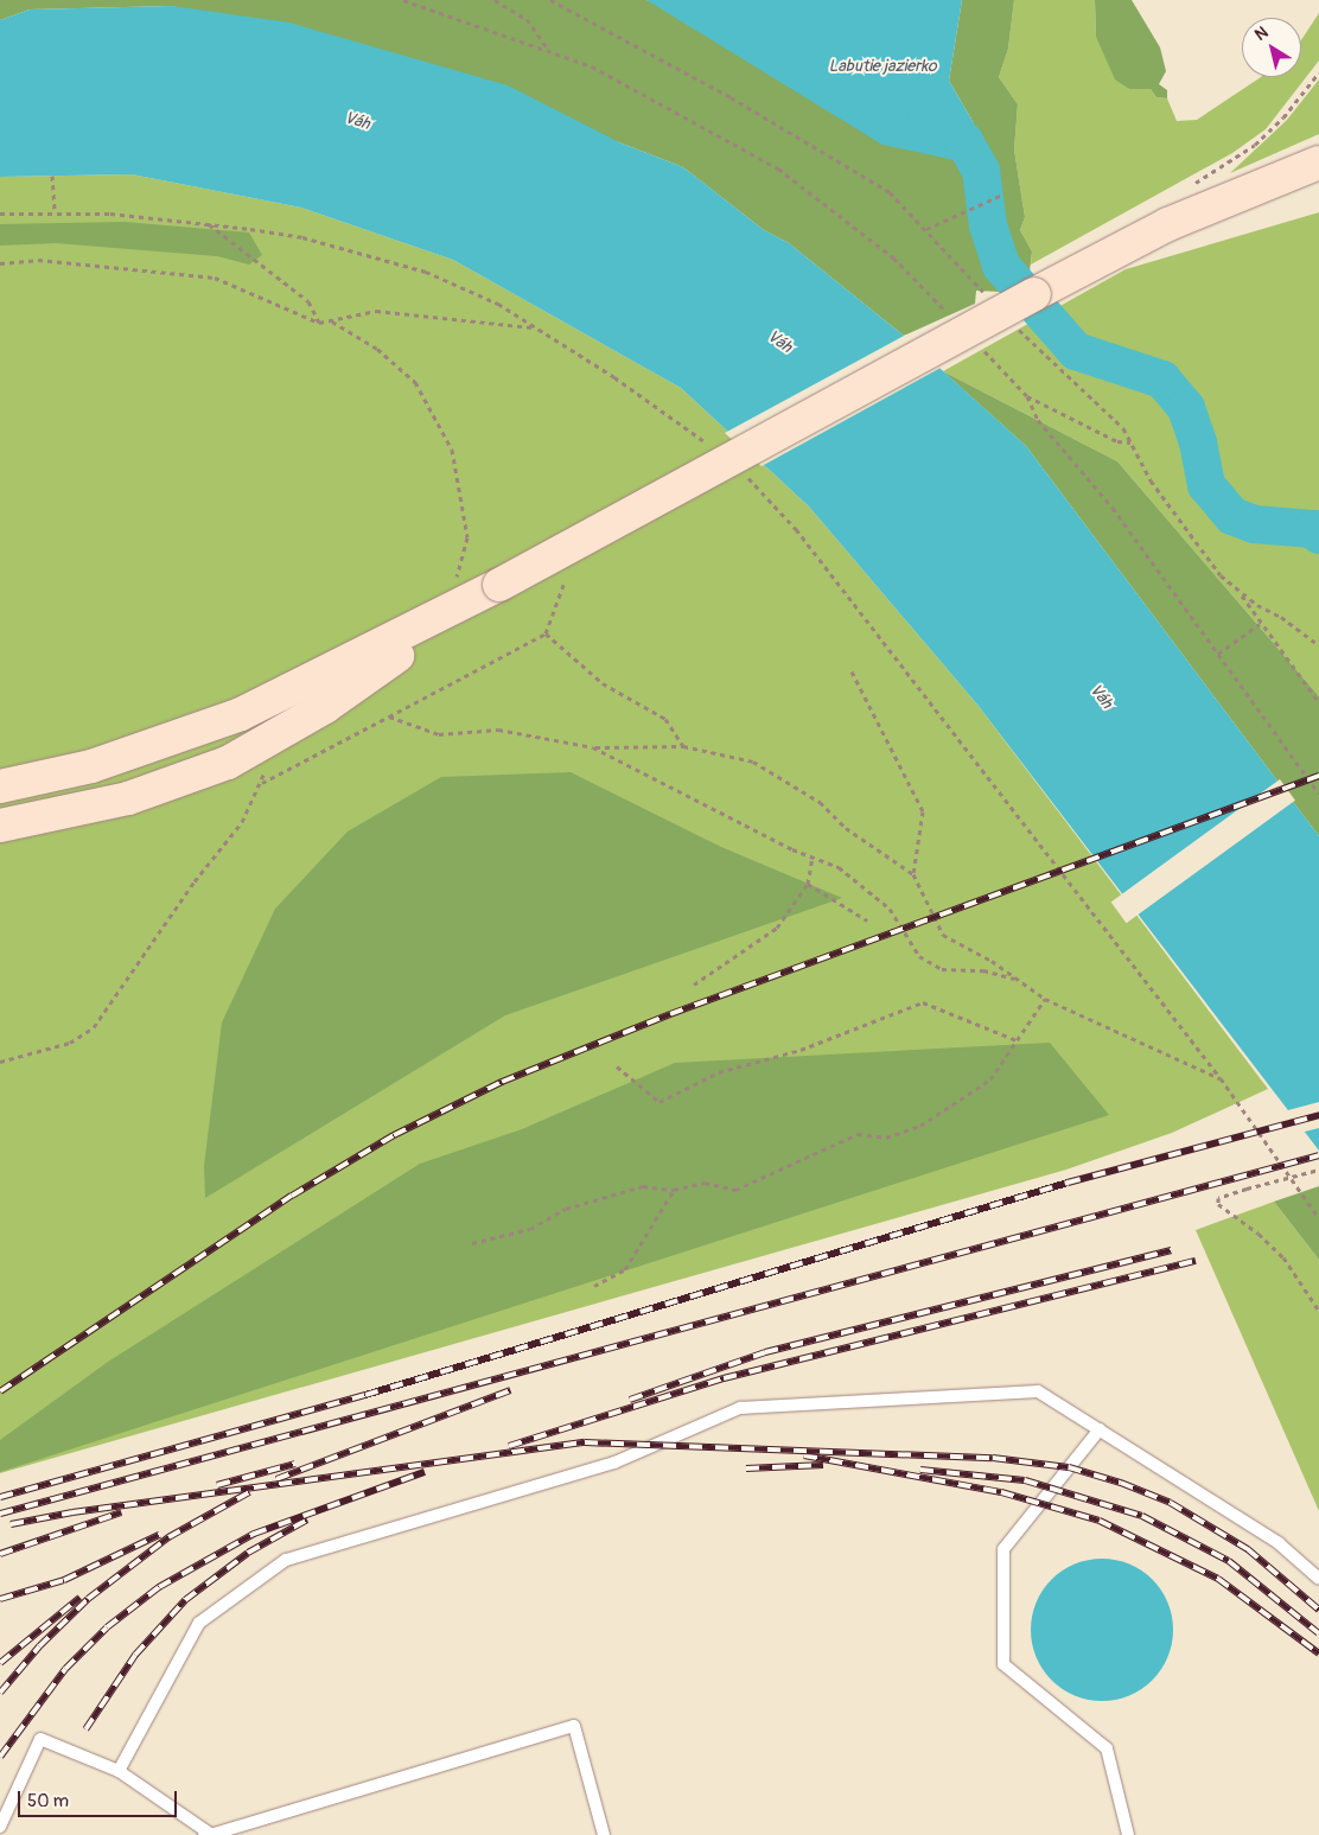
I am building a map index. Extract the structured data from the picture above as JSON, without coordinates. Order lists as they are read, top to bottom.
{
  "water": ["Labutie jazierko", "Váh"],
  "scale_bar": "50 m",
  "north": "top left"
}
